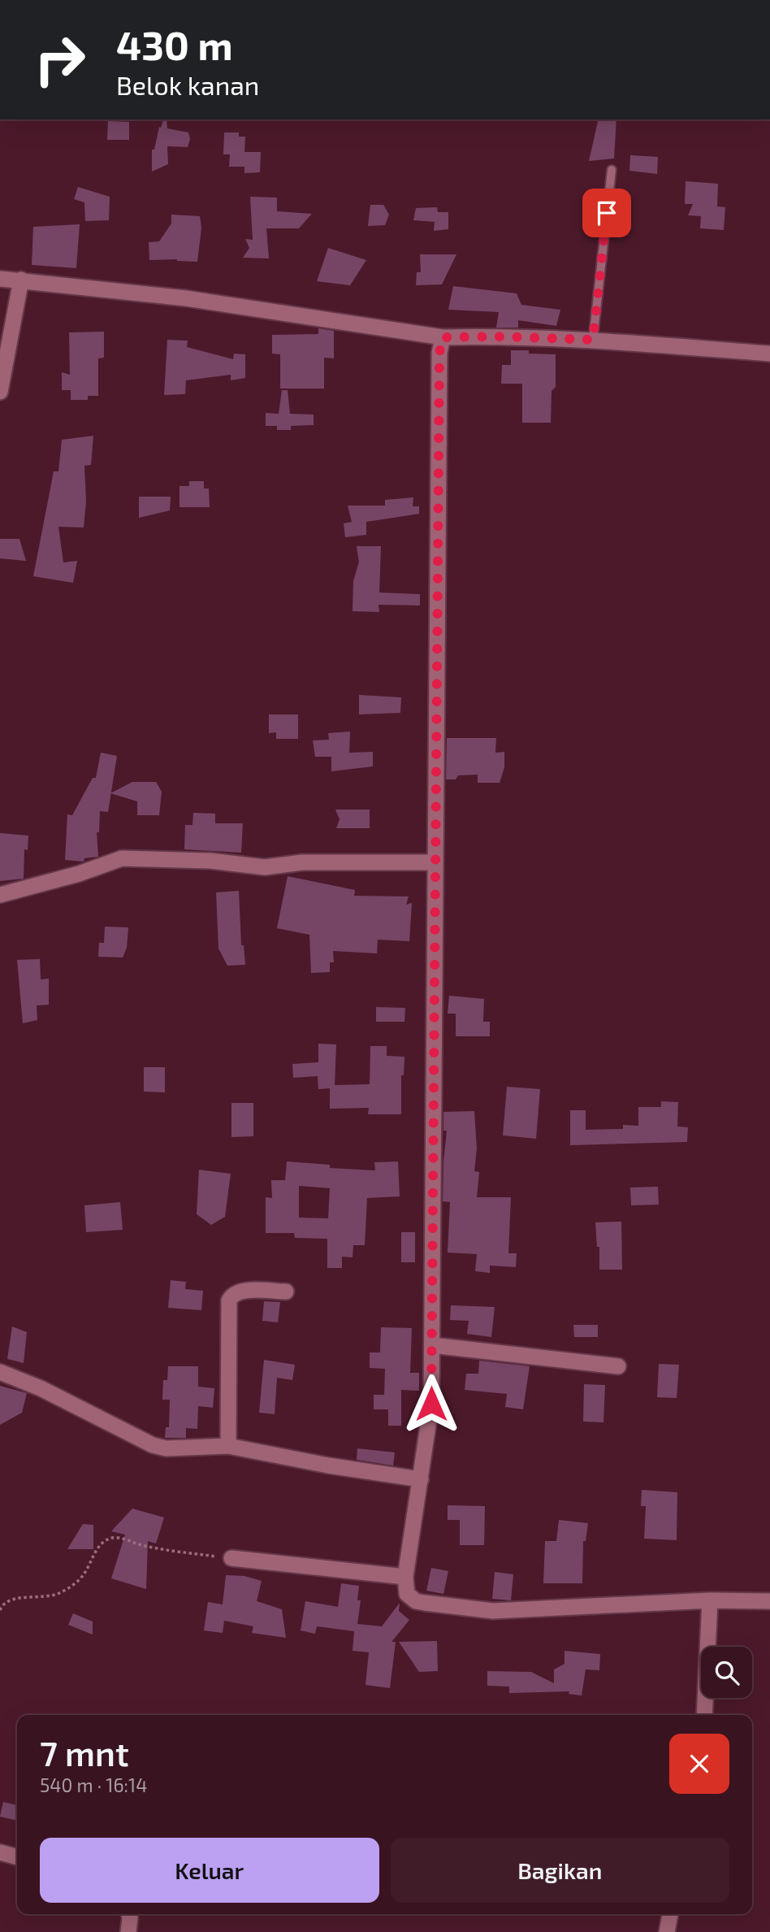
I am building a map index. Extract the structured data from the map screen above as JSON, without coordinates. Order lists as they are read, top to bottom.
{
  "page": {
    "turn": ["430 m", "Belok kanan"],
    "heading": ["7 mnt", "540 m · 16:14"],
    "buttons": ["Keluar", "Bagikan"]
  }
}
